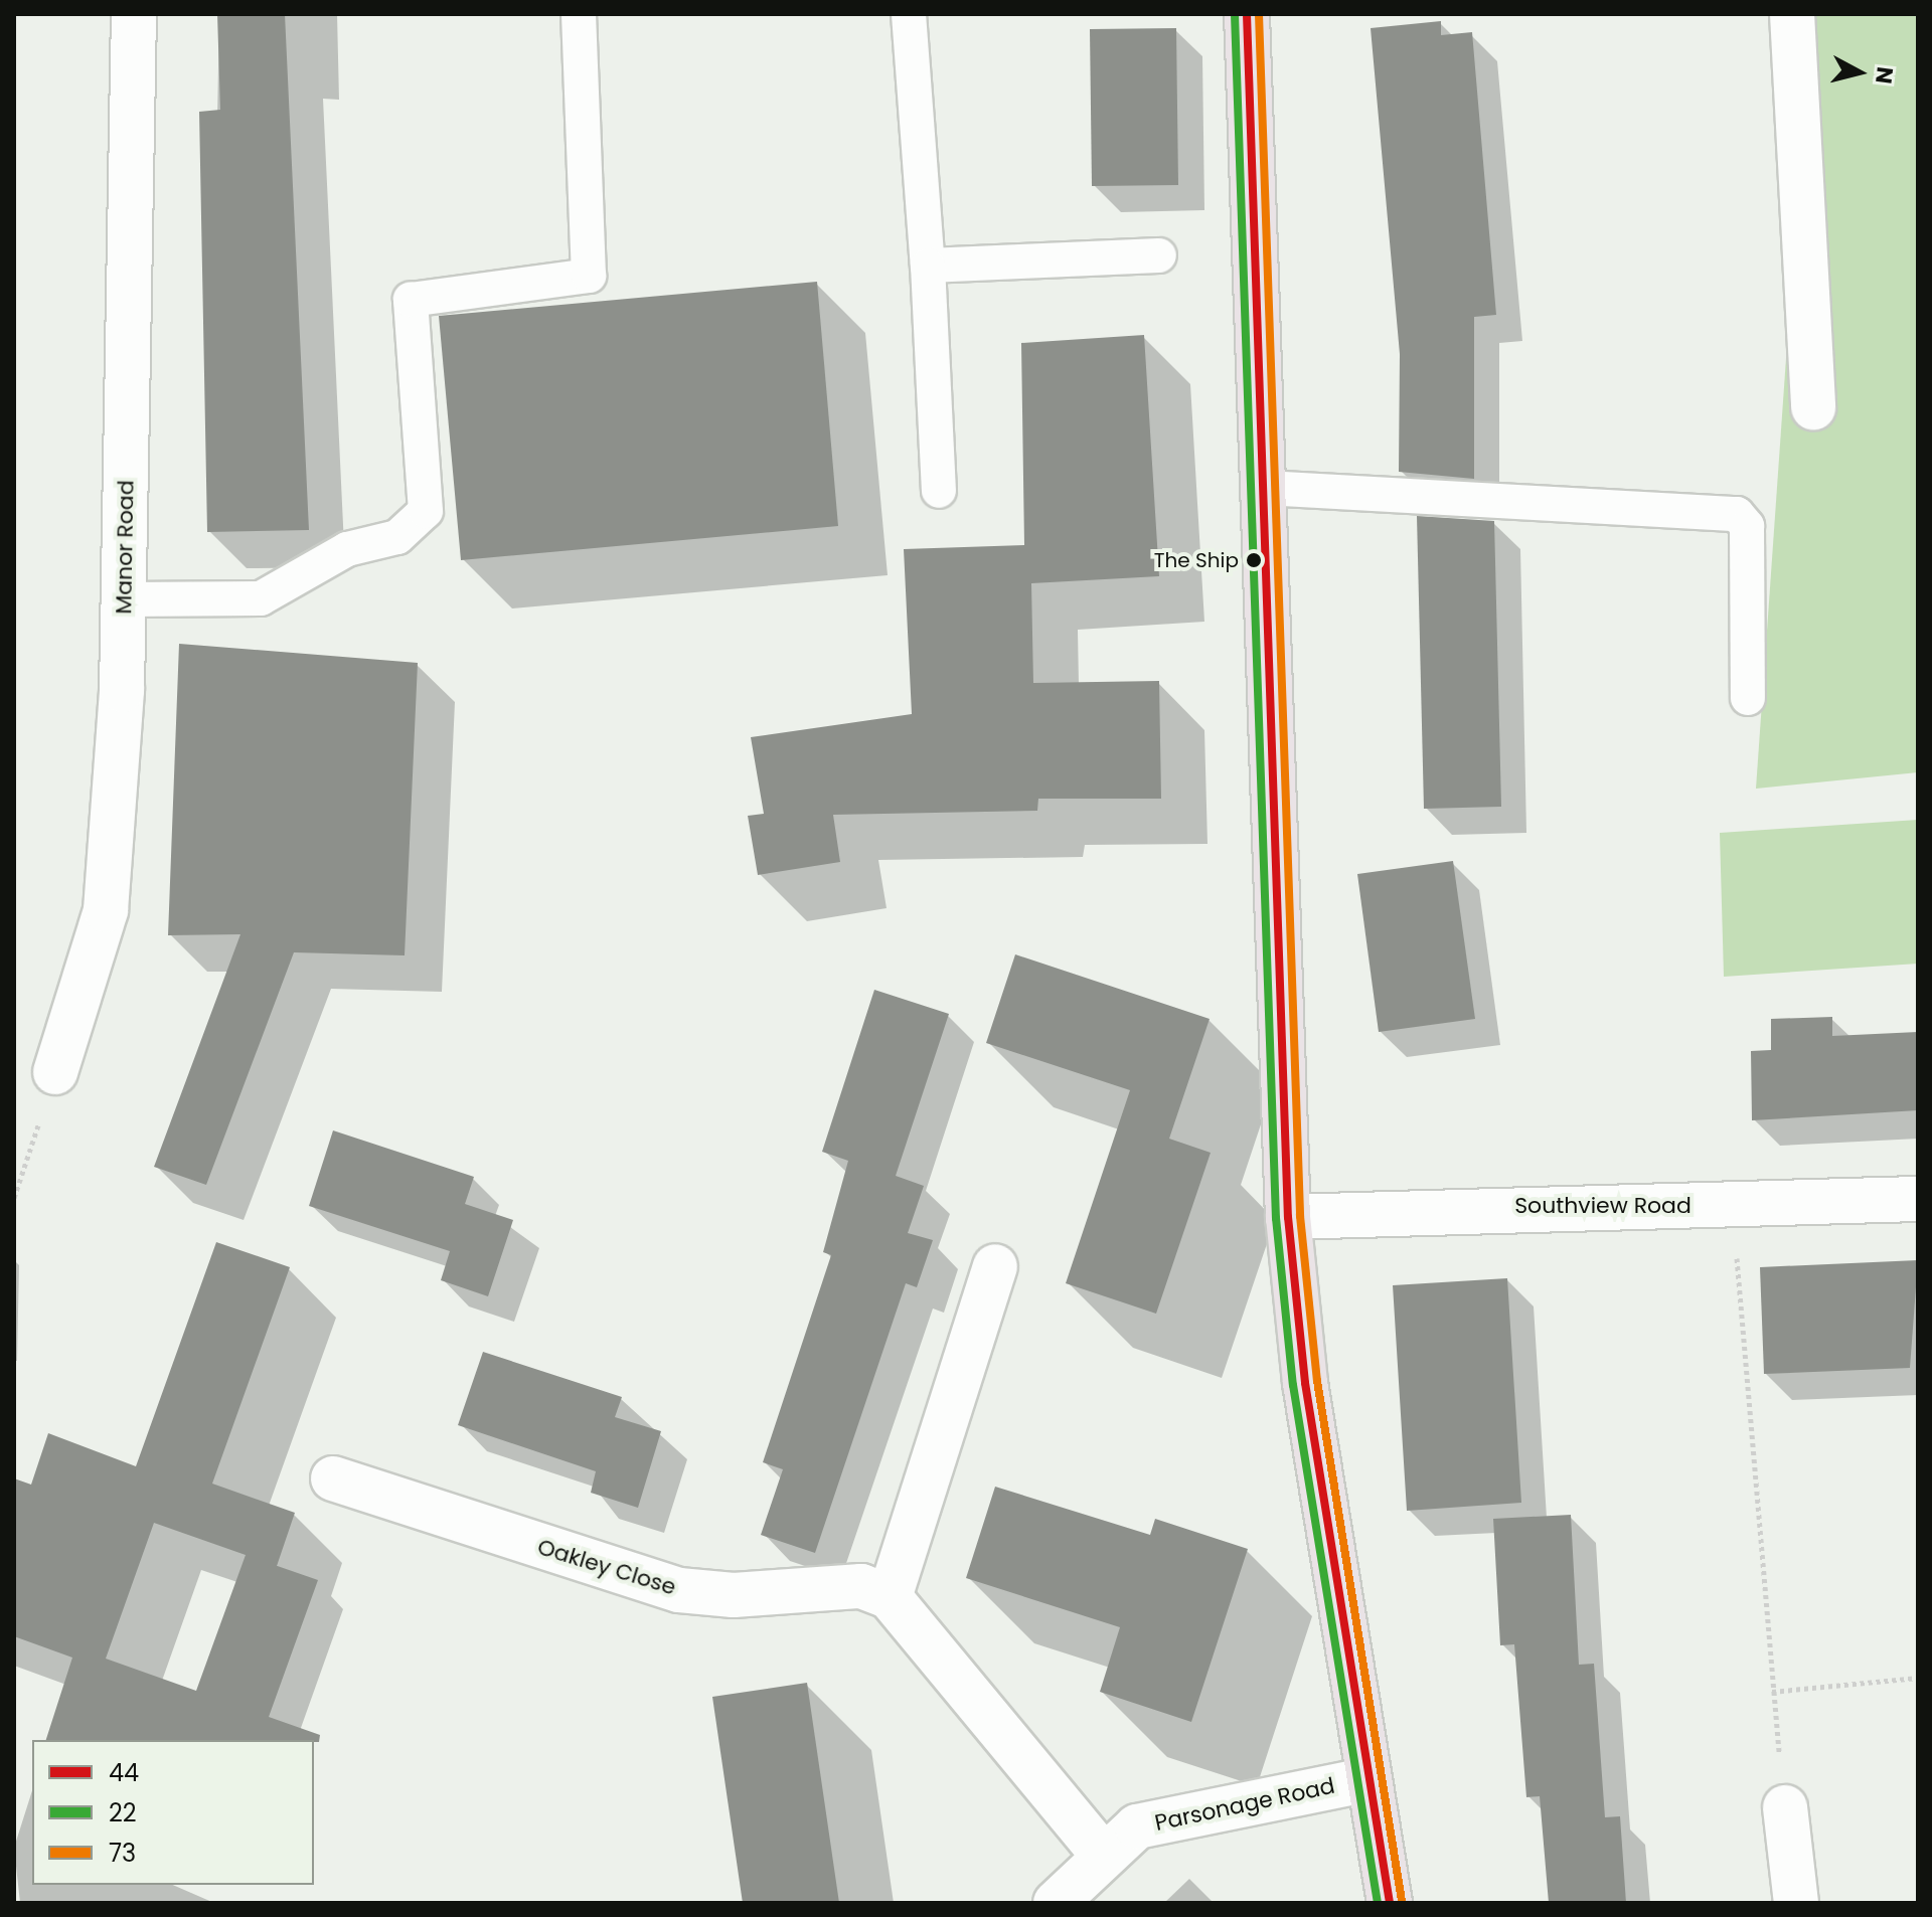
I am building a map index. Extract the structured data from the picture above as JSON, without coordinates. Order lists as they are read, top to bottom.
{
  "streets": {
    "street": [
      "Manor Road",
      "Southview Road",
      "Oakley Close",
      "Parsonage Road"
    ]
  },
  "places": ["The Ship"],
  "lines": ["transit line 44", "transit line 22", "transit line 73"],
  "legend": ["44", "22", "73"],
  "north": "right"
}
